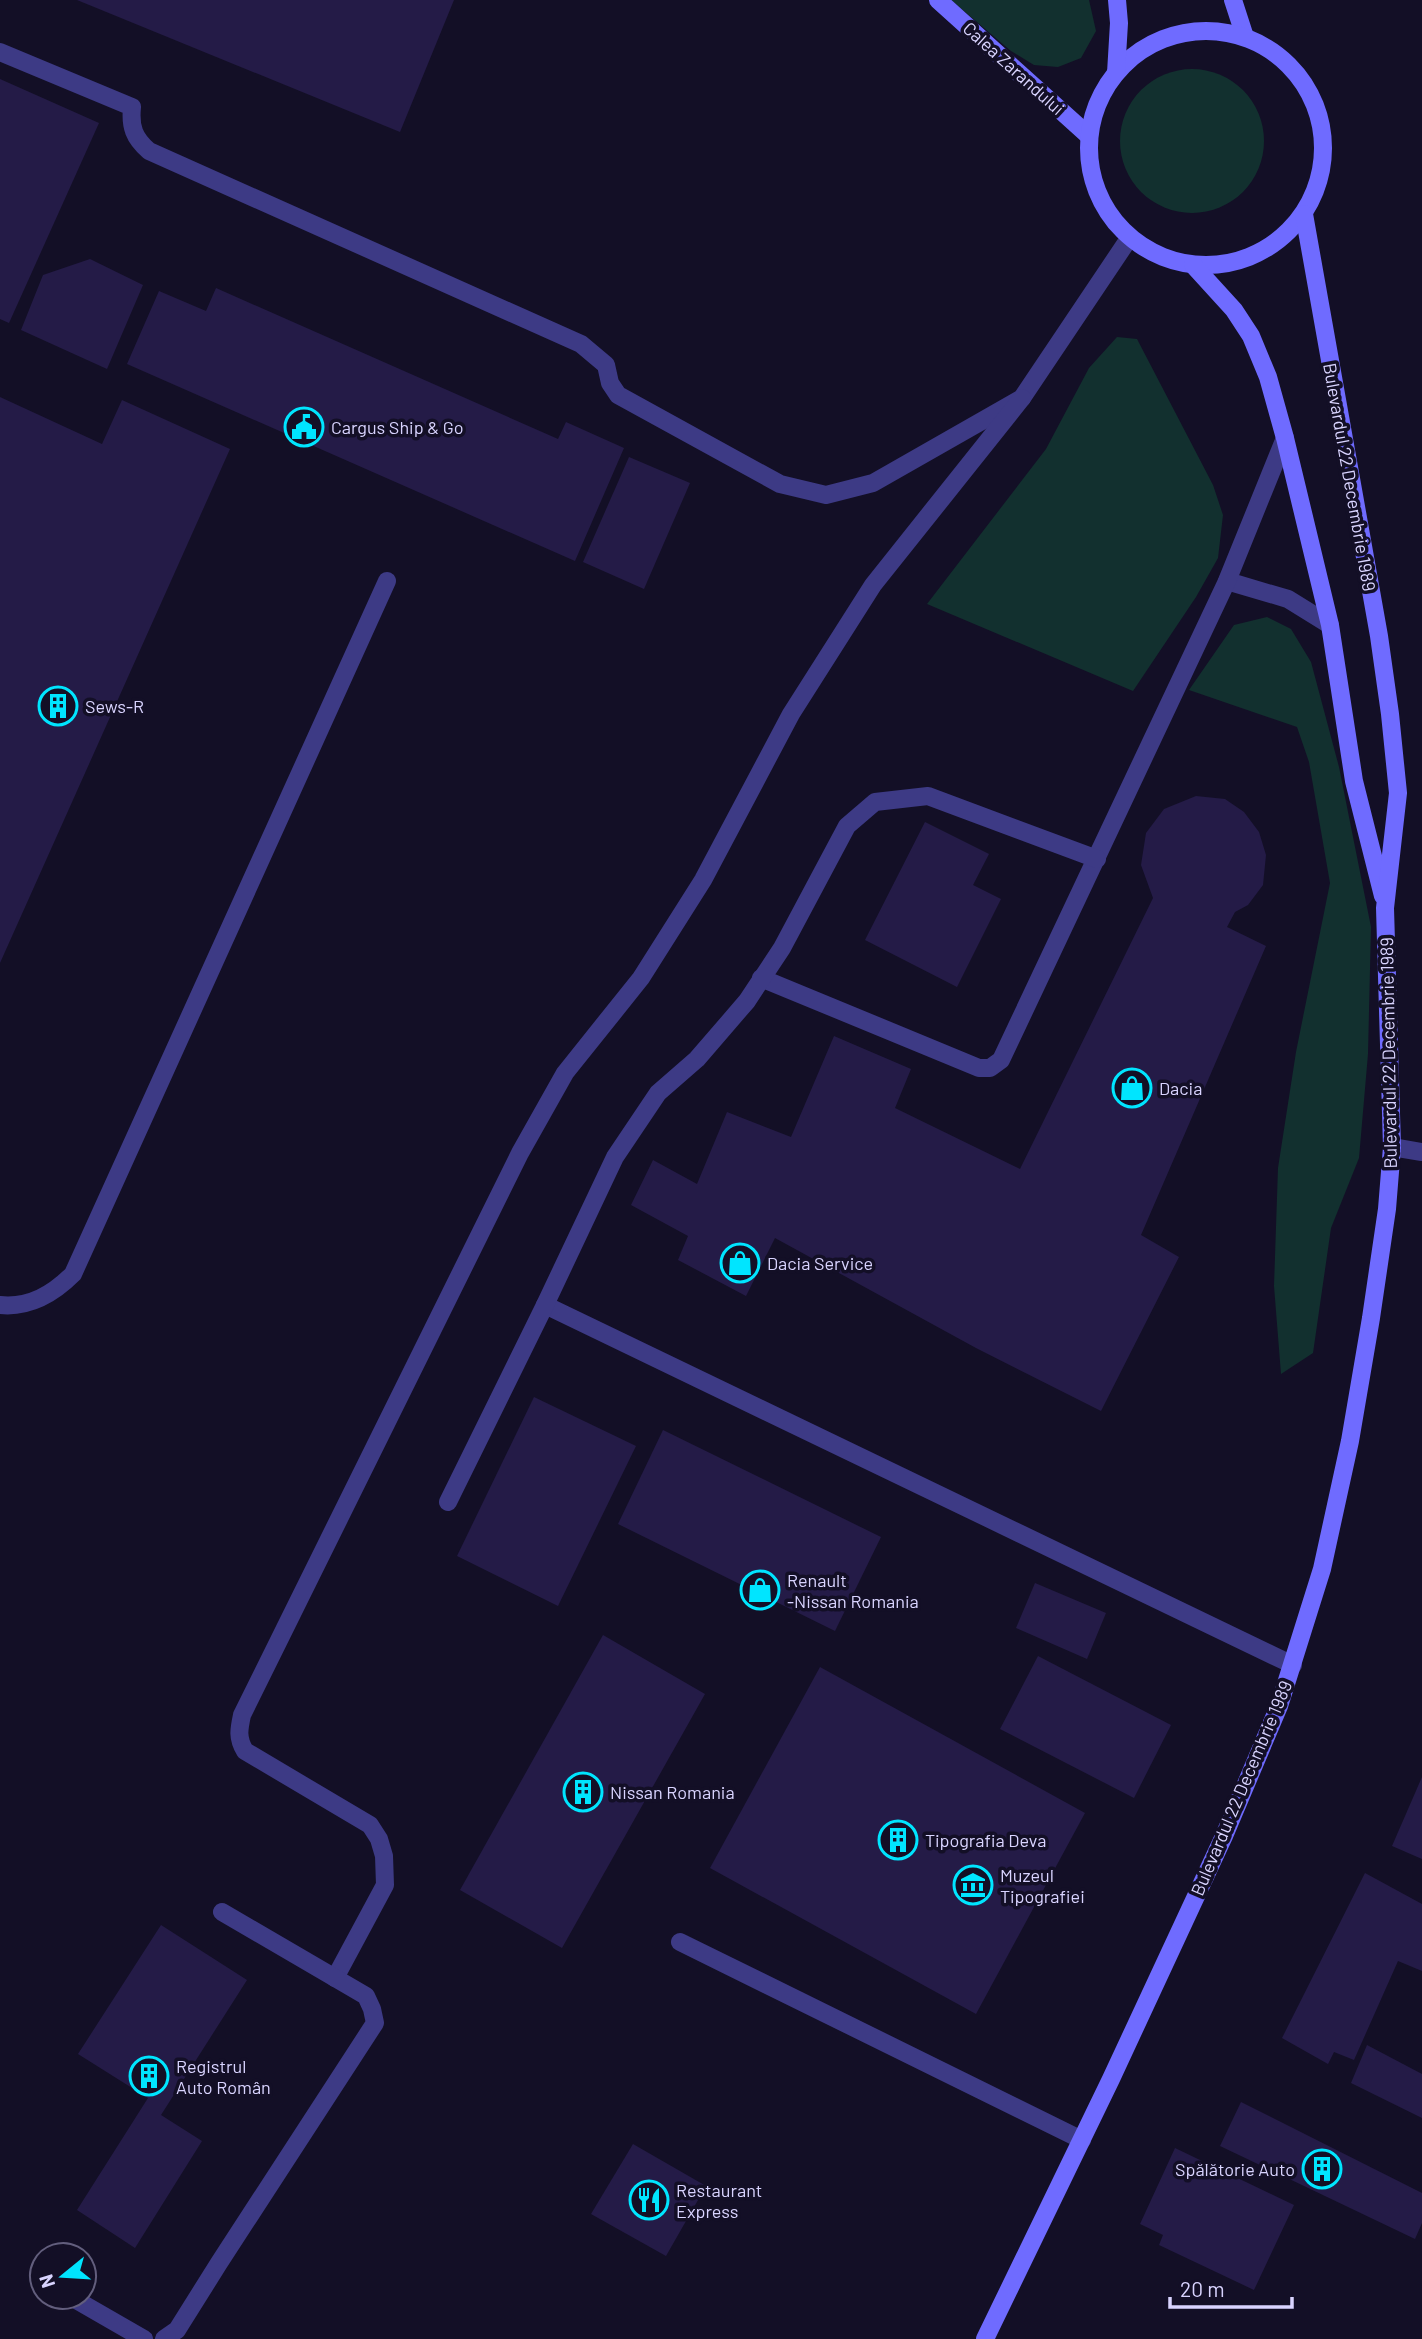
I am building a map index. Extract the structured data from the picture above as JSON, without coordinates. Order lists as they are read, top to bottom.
{
  "streets": {
    "main road": ["Calea Zarandului", "Bulevardul 22 Decembrie 1989"]
  },
  "crossings": [
    ["Calea Zarandului", "Bulevardul 22 Decembrie 1989"]
  ],
  "places": {
    "public building": ["Cargus Ship & Go"],
    "building": [
      "Sews-R",
      "Nissan Romania",
      "Tipografia Deva",
      "Registrul Auto Român",
      "Spălătorie Auto"
    ],
    "shop": ["Dacia", "Dacia Service", "Renault -Nissan Romania"],
    "museum": ["Muzeul Tipografiei"],
    "restaurant": ["Restaurant Express"]
  },
  "scale_bar": "20 m",
  "north": "left"
}
